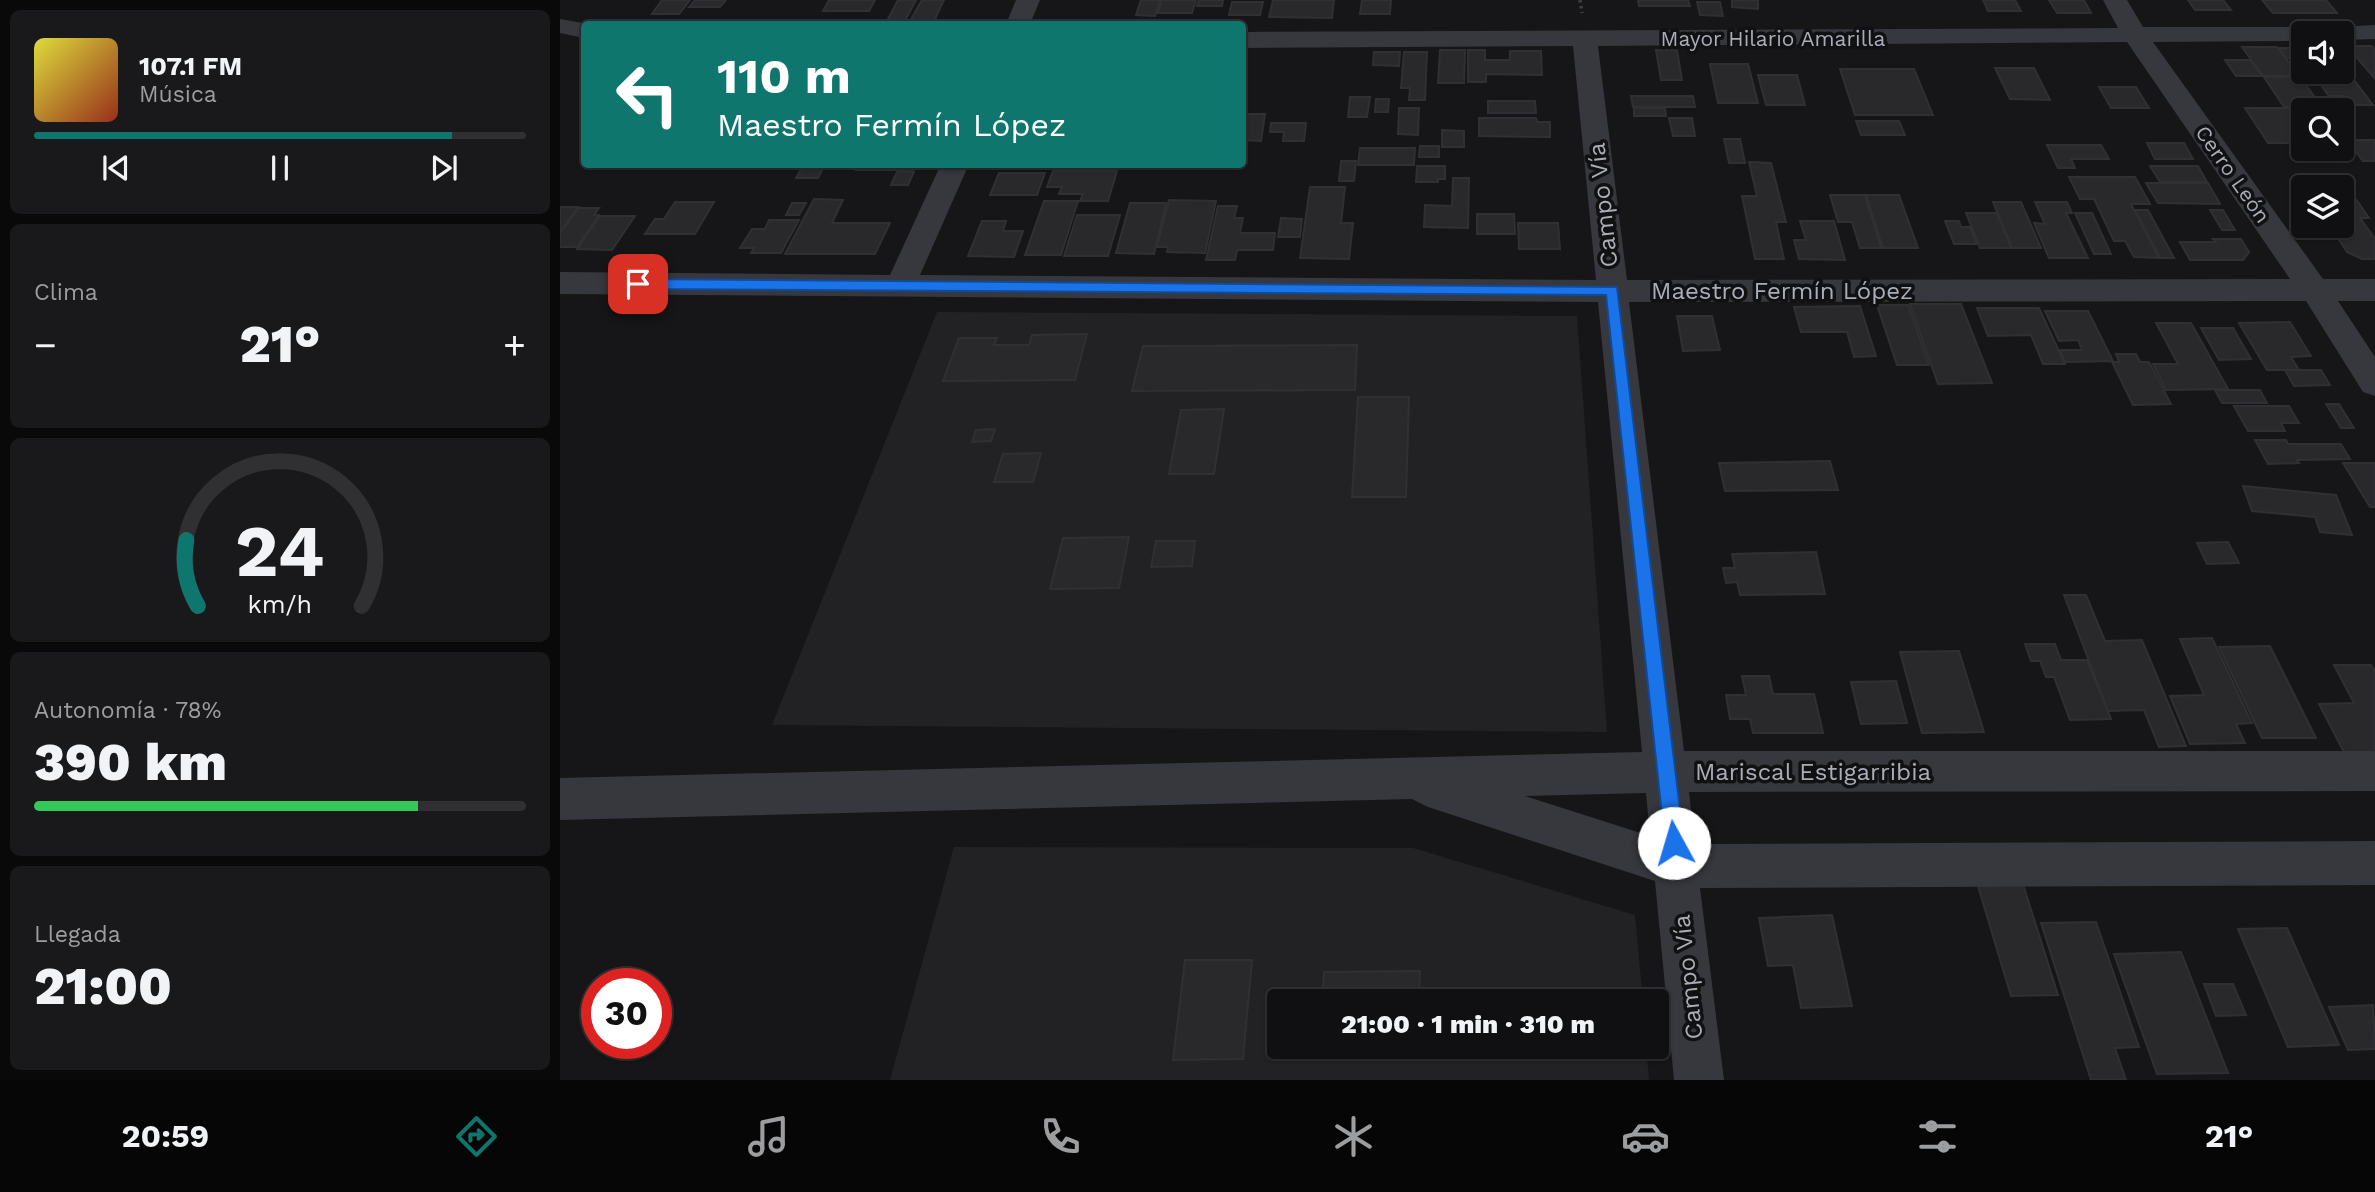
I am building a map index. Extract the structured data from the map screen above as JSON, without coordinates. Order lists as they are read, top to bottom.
{
  "streets": {
    "street": [
      "Mayor Hilario Amarilla",
      "Cerro León",
      "Campo Vía",
      "Maestro Fermín López",
      "Mariscal Estigarribia"
    ]
  },
  "crossings": [
    ["Mayor Hilario Amarilla", "Cerro León"],
    ["Mayor Hilario Amarilla", "Campo Vía"],
    ["Cerro León", "Maestro Fermín López"],
    ["Campo Vía", "Maestro Fermín López"],
    ["Campo Vía", "Mariscal Estigarribia"]
  ],
  "page": {
    "turn": ["110 m", "Maestro Fermín López"],
    "song": ["107.1 FM", "Música"],
    "tile": [
      "Clima",
      ["Autonomía · 78%", "390 km"],
      ["Llegada", "21:00"]
    ],
    "heat": ["−", "21°", "+"],
    "limit": "30",
    "trip": "21:00 · 1 min · 310 m",
    "tabs": ["20:59", "21°"],
    "gauge": ["24", "km/h"]
  }
}
